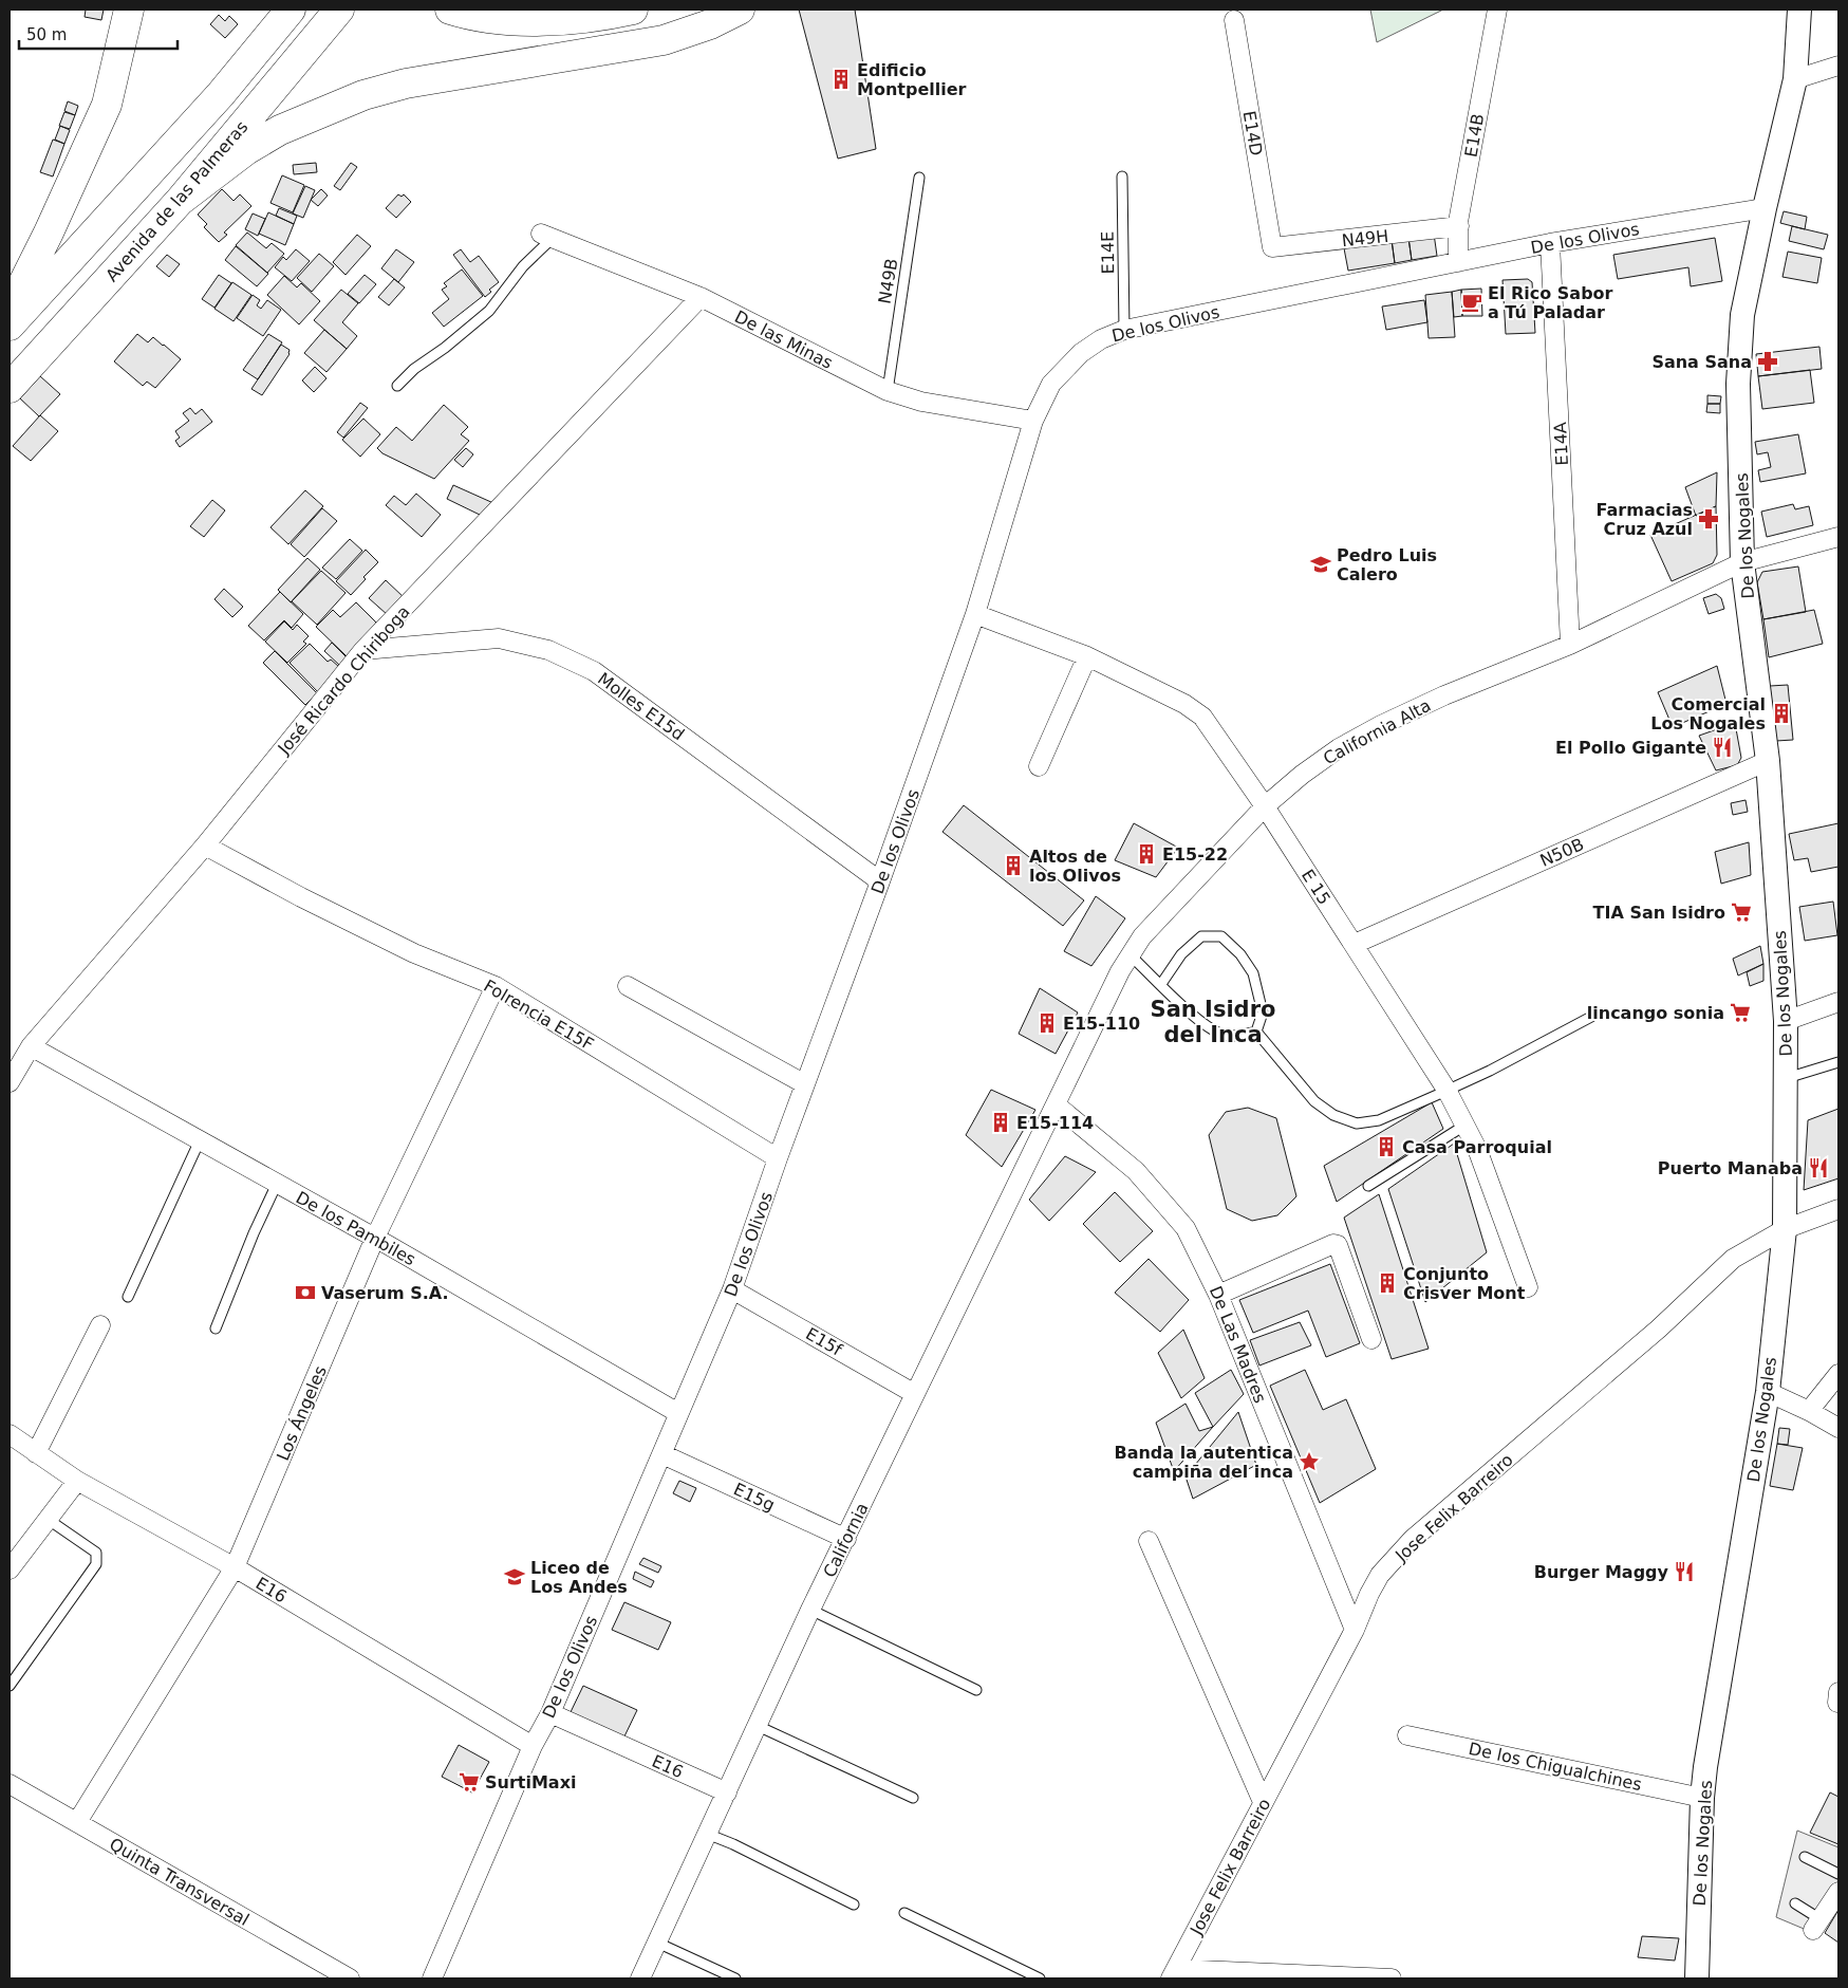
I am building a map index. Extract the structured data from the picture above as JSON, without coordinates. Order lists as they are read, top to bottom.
{
  "streets": {
    "main road": ["Avenida de las Palmeras"],
    "street": [
      "E14D",
      "E14B",
      "N49H",
      "De los Olivos",
      "De las Minas",
      "E14A",
      "De los Nogales",
      "José Ricardo Chiriboga",
      "Molles E15d",
      "California Alta",
      "N50B",
      "E 15",
      "Folrencia E15F",
      "De los Pambiles",
      "E15f",
      "De Las Madres",
      "Los Ángeles",
      "E15g",
      "Jose Felix Barreiro",
      "California",
      "E16",
      "De los Chigualchines",
      "Quinta Transversal"
    ],
    "lane": ["E14E", "N49B"]
  },
  "crossings": [
    ["E14D", "N49H"],
    ["E14B", "N49H"],
    ["E14B", "De los Olivos"],
    ["De los Olivos", "E14E"],
    ["De los Olivos", "De las Minas"],
    ["De los Olivos", "E14A"],
    ["De los Olivos", "De los Nogales"],
    ["De los Olivos", "Molles E15d"],
    ["De los Olivos", "E 15"],
    ["De los Olivos", "Folrencia E15F"],
    ["De los Olivos", "De los Pambiles"],
    ["De los Olivos", "E15f"],
    ["De los Olivos", "E15g"],
    ["De los Olivos", "E16"],
    ["N49B", "De las Minas"],
    ["De las Minas", "José Ricardo Chiriboga"],
    ["E14A", "California Alta"],
    ["De los Nogales", "California Alta"],
    ["De los Nogales", "N50B"],
    ["De los Nogales", "Jose Felix Barreiro"],
    ["De los Nogales", "De los Chigualchines"],
    ["José Ricardo Chiriboga", "Molles E15d"],
    ["José Ricardo Chiriboga", "Folrencia E15F"],
    ["José Ricardo Chiriboga", "De los Pambiles"],
    ["California Alta", "E 15"],
    ["California Alta", "De Las Madres"],
    ["California Alta", "California"],
    ["N50B", "E 15"],
    ["Folrencia E15F", "Los Ángeles"],
    ["De los Pambiles", "Los Ángeles"],
    ["E15f", "California"],
    ["De Las Madres", "Jose Felix Barreiro"],
    ["De Las Madres", "California"],
    ["Los Ángeles", "E16"],
    ["Los Ángeles", "Quinta Transversal"],
    ["E15g", "California"],
    ["California", "E16"]
  ],
  "districts": ["San Isidro del Inca"],
  "places": {
    "building": [
      "Edificio Montpellier",
      "Comercial Los Nogales",
      "E15-22",
      "Altos de los Olivos",
      "E15-110",
      "E15-114",
      "Casa Parroquial",
      "Conjunto Crisver Mont"
    ],
    "cafe": ["El Rico Sabor a Tú Paladar"],
    "pharmacy": ["Sana Sana", "Farmacias Cruz Azul"],
    "school or university": ["Pedro Luis Calero", "Liceo de Los Andes"],
    "restaurant": ["El Pollo Gigante", "Puerto Manaba", "Burger Maggy"],
    "supermarket": ["TIA San Isidro", "lincango sonia", "SurtiMaxi"],
    "bank": ["Vaserum S.A."],
    "place": ["Banda la autentica campiña del inca"]
  },
  "scale_bar": "50 m"
}
